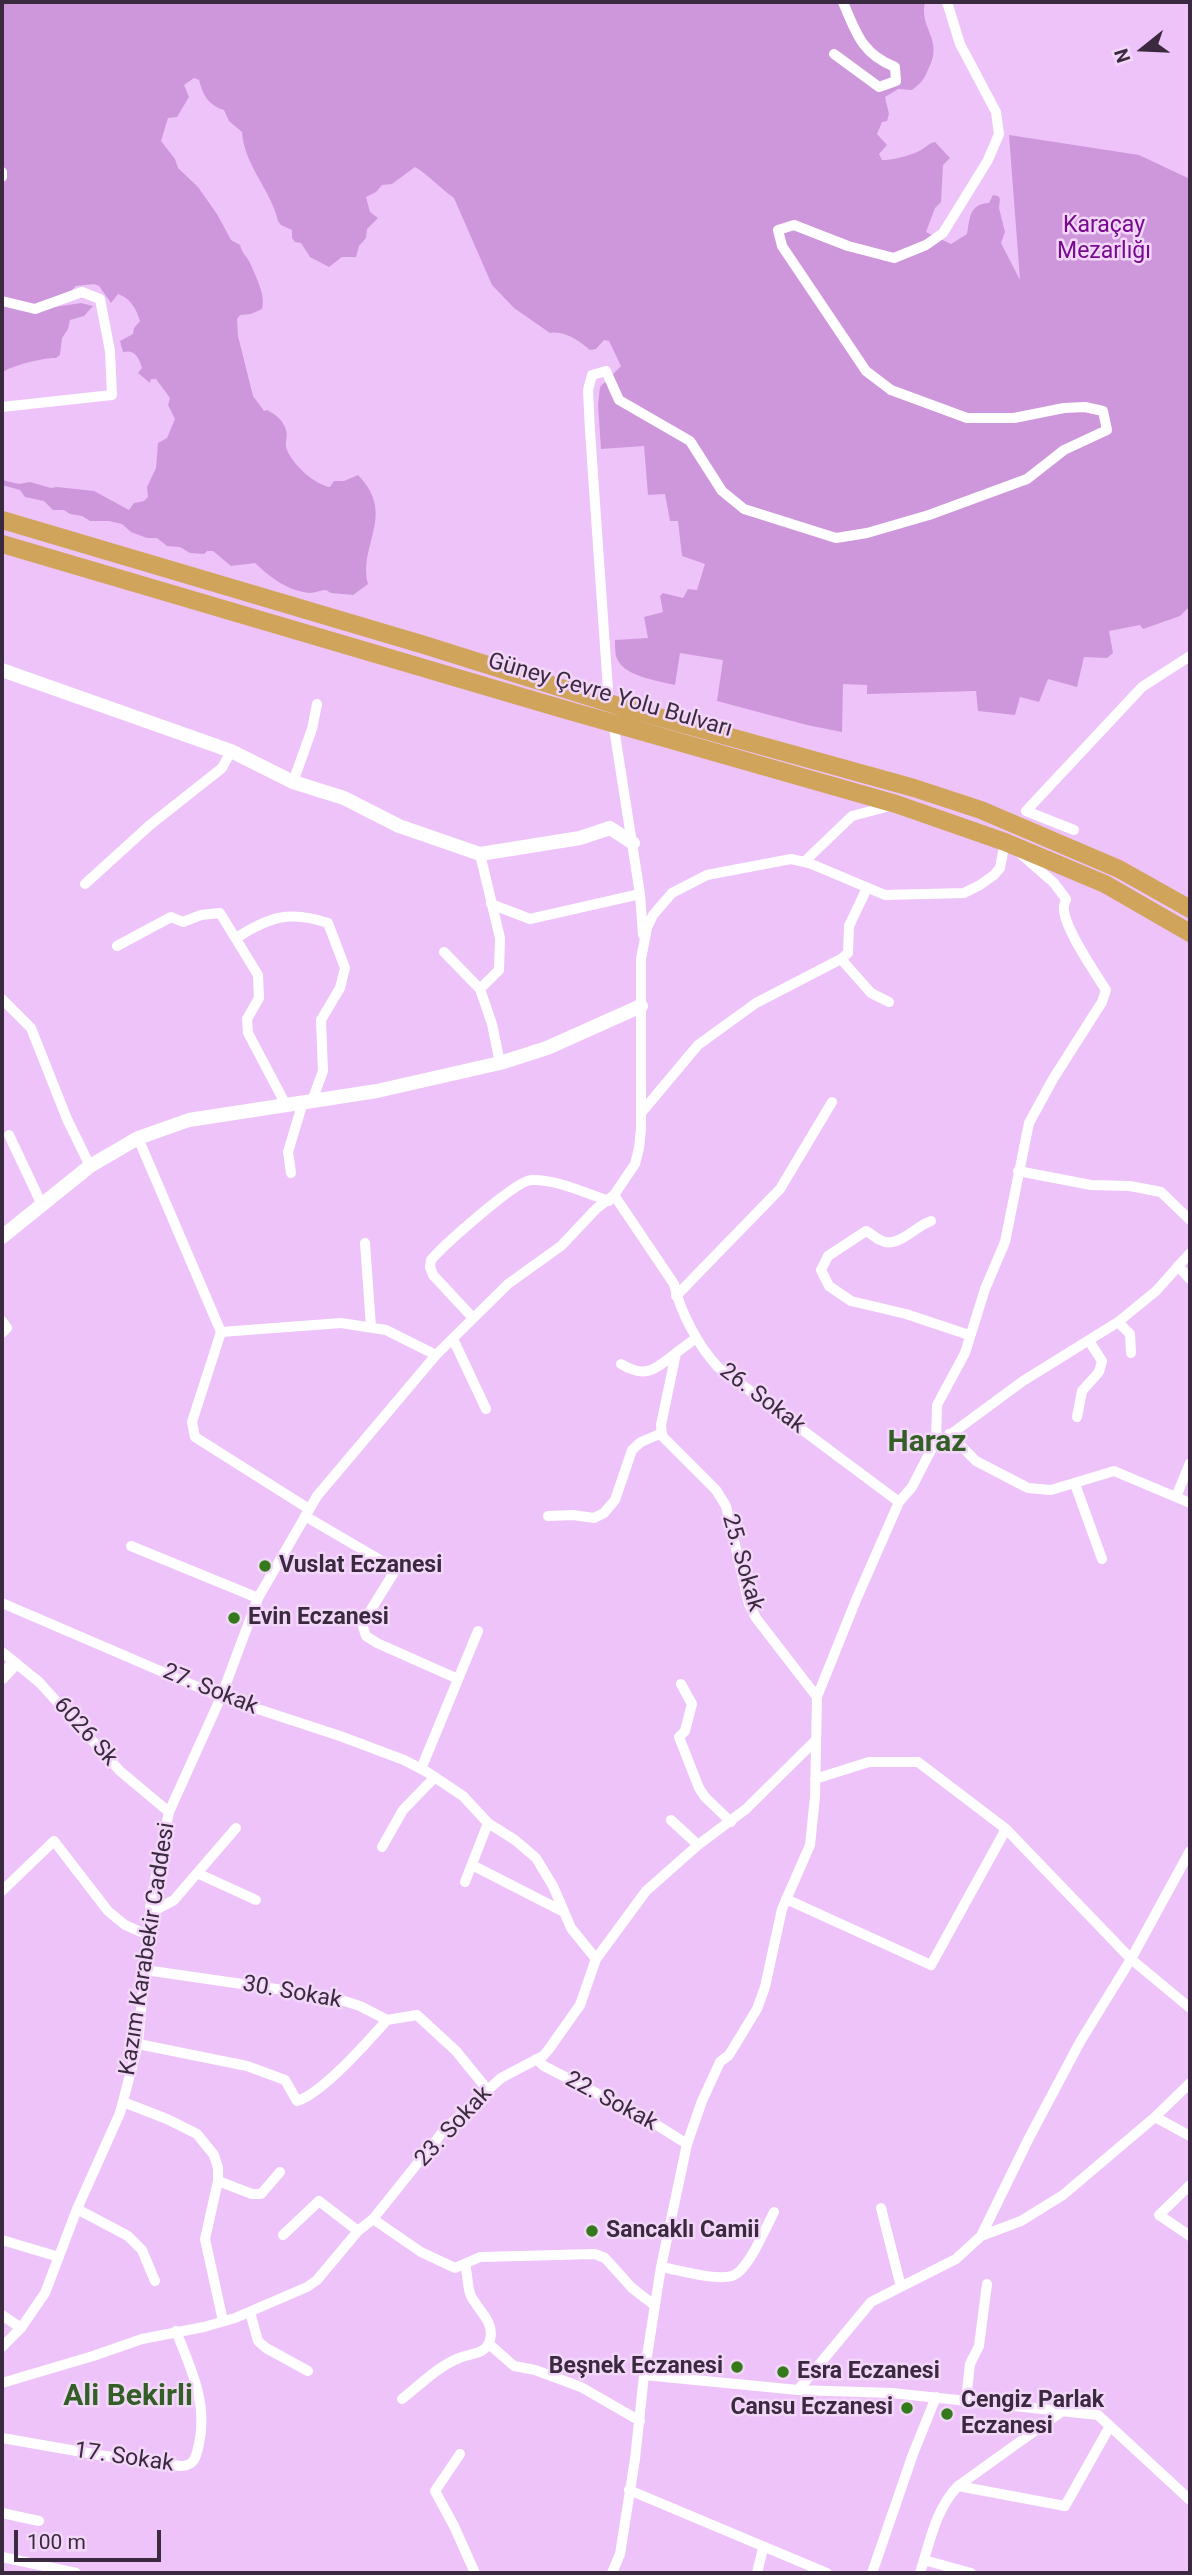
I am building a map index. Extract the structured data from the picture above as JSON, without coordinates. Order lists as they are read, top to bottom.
{
  "streets": {
    "highway": ["Güney Çevre Yolu Bulvarı"],
    "street": [
      "26. Sokak",
      "25. Sokak",
      "27. Sokak",
      "6026 Sk",
      "Kazım Karabekir Caddesi",
      "30. Sokak",
      "22. Sokak",
      "23. Sokak",
      "17. Sokak"
    ]
  },
  "crossings": [
    ["Güney Çevre Yolu Bulvarı", "Kazım Karabekir Caddesi"],
    ["26. Sokak", "Kazım Karabekir Caddesi"],
    ["27. Sokak", "Kazım Karabekir Caddesi"],
    ["27. Sokak", "23. Sokak"],
    ["6026 Sk", "Kazım Karabekir Caddesi"],
    ["Kazım Karabekir Caddesi", "30. Sokak"],
    ["30. Sokak", "23. Sokak"],
    ["22. Sokak", "23. Sokak"],
    ["23. Sokak", "17. Sokak"]
  ],
  "districts": ["Haraz", "Ali Bekirli"],
  "parks": ["Karaçay Mezarlığı"],
  "places": [
    "Vuslat Eczanesi",
    "Evin Eczanesi",
    "Sancaklı Camii",
    "Beşnek Eczanesi",
    "Esra Eczanesi",
    "Cansu Eczanesi",
    "Cengiz Parlak Eczanesi"
  ],
  "scale_bar": "100 m",
  "north": "left"
}
